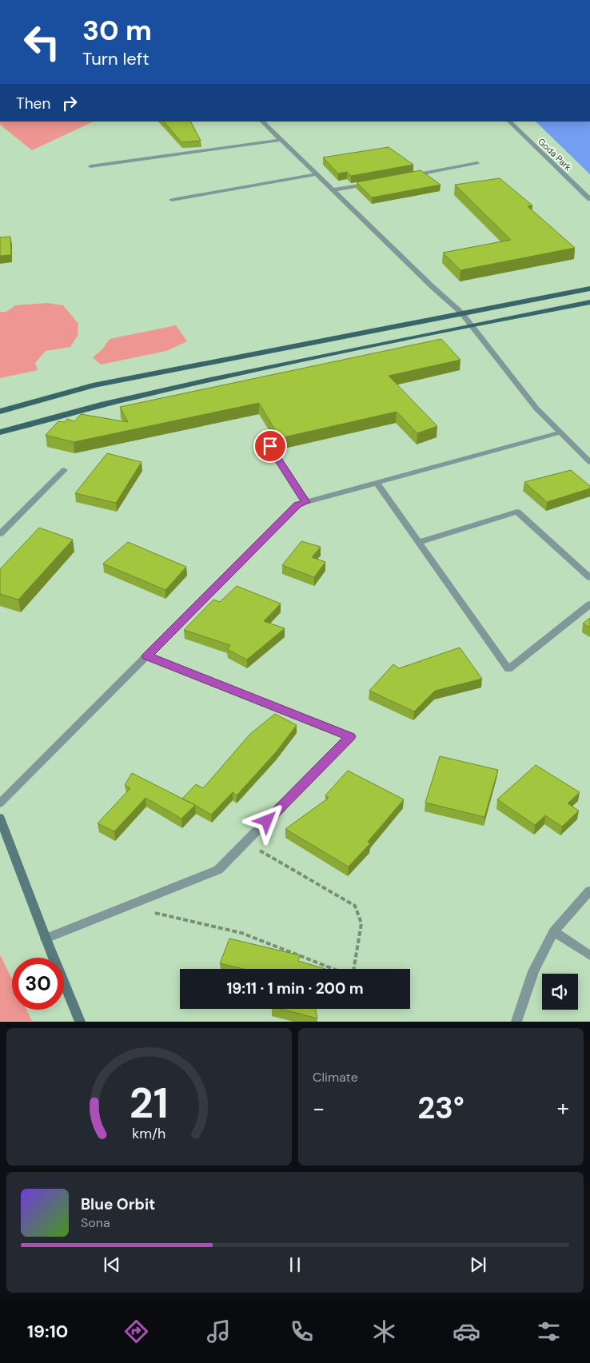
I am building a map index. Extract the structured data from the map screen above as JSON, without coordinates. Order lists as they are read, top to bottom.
{
  "streets": {
    "street": ["Goda Park"]
  },
  "page": {
    "turn": ["30 m", "Turn left"],
    "then": "Then",
    "limit": "30",
    "trip": "19:11 · 1 min · 200 m",
    "tile": "Climate",
    "heat": ["−", "23°", "+"],
    "song": ["Blue Orbit", "Sona"],
    "tabs": "19:10",
    "gauge": ["21", "km/h"]
  }
}
